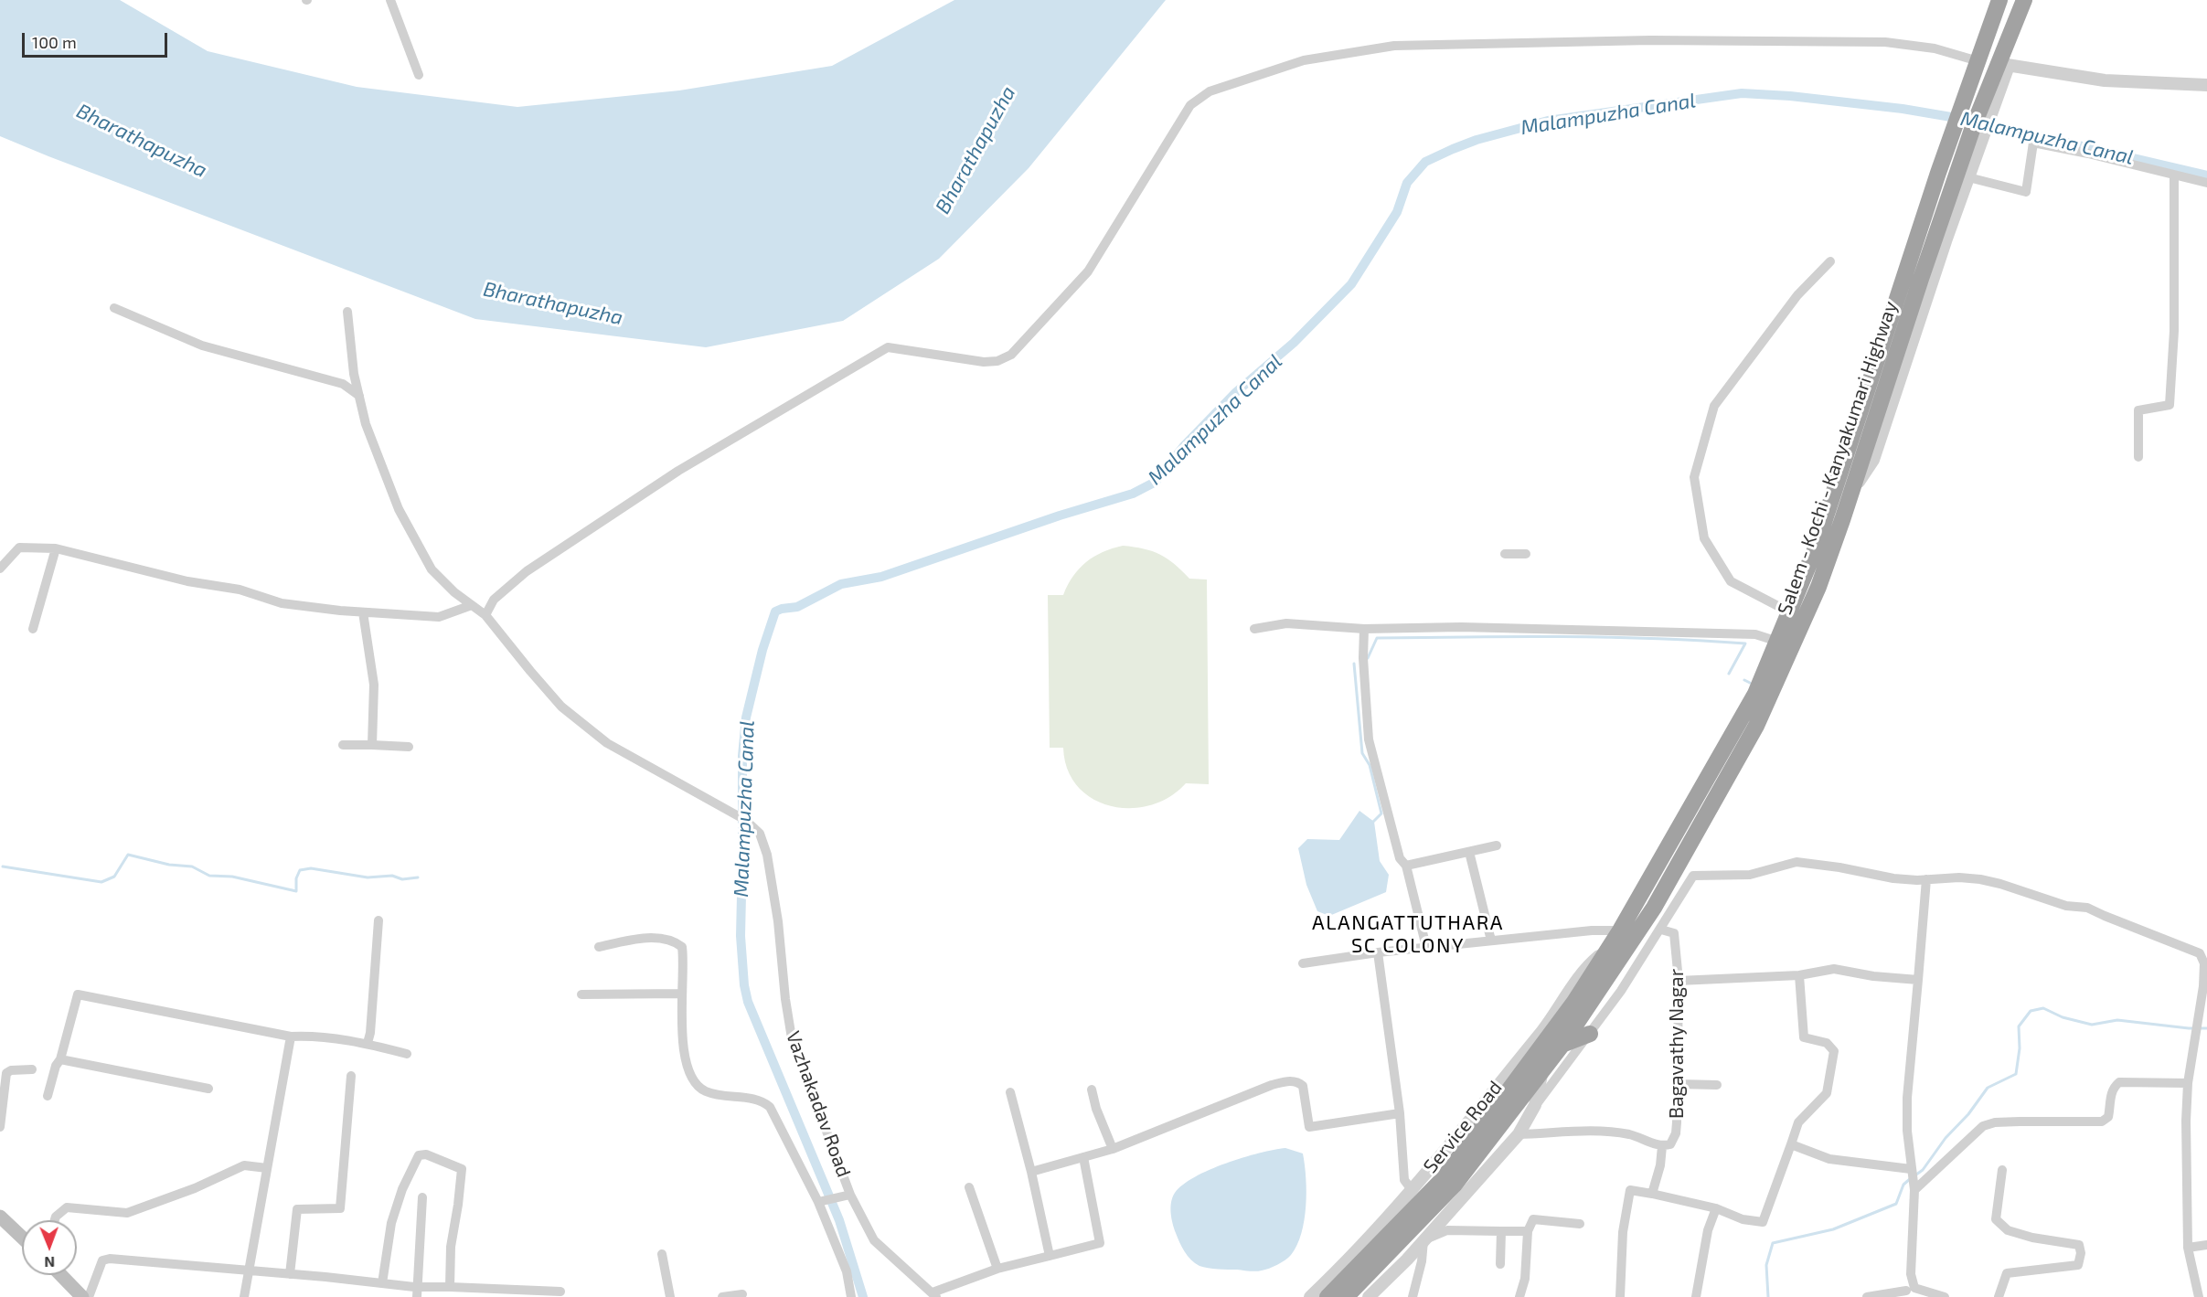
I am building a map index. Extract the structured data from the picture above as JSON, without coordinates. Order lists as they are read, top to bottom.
{
  "streets": {
    "highway": ["Salem - Kochi - Kanyakumari Highway"],
    "street": ["Bagavathy Nagar", "Vazhakadav Road", "Service Road"]
  },
  "crossings": [
    ["Salem - Kochi - Kanyakumari Highway", "Service Road"]
  ],
  "districts": ["ALANGATTUTHARA SC COLONY"],
  "water": ["Malampuzha Canal", "Bharathapuzha"],
  "scale_bar": "100 m",
  "north": "bottom"
}
